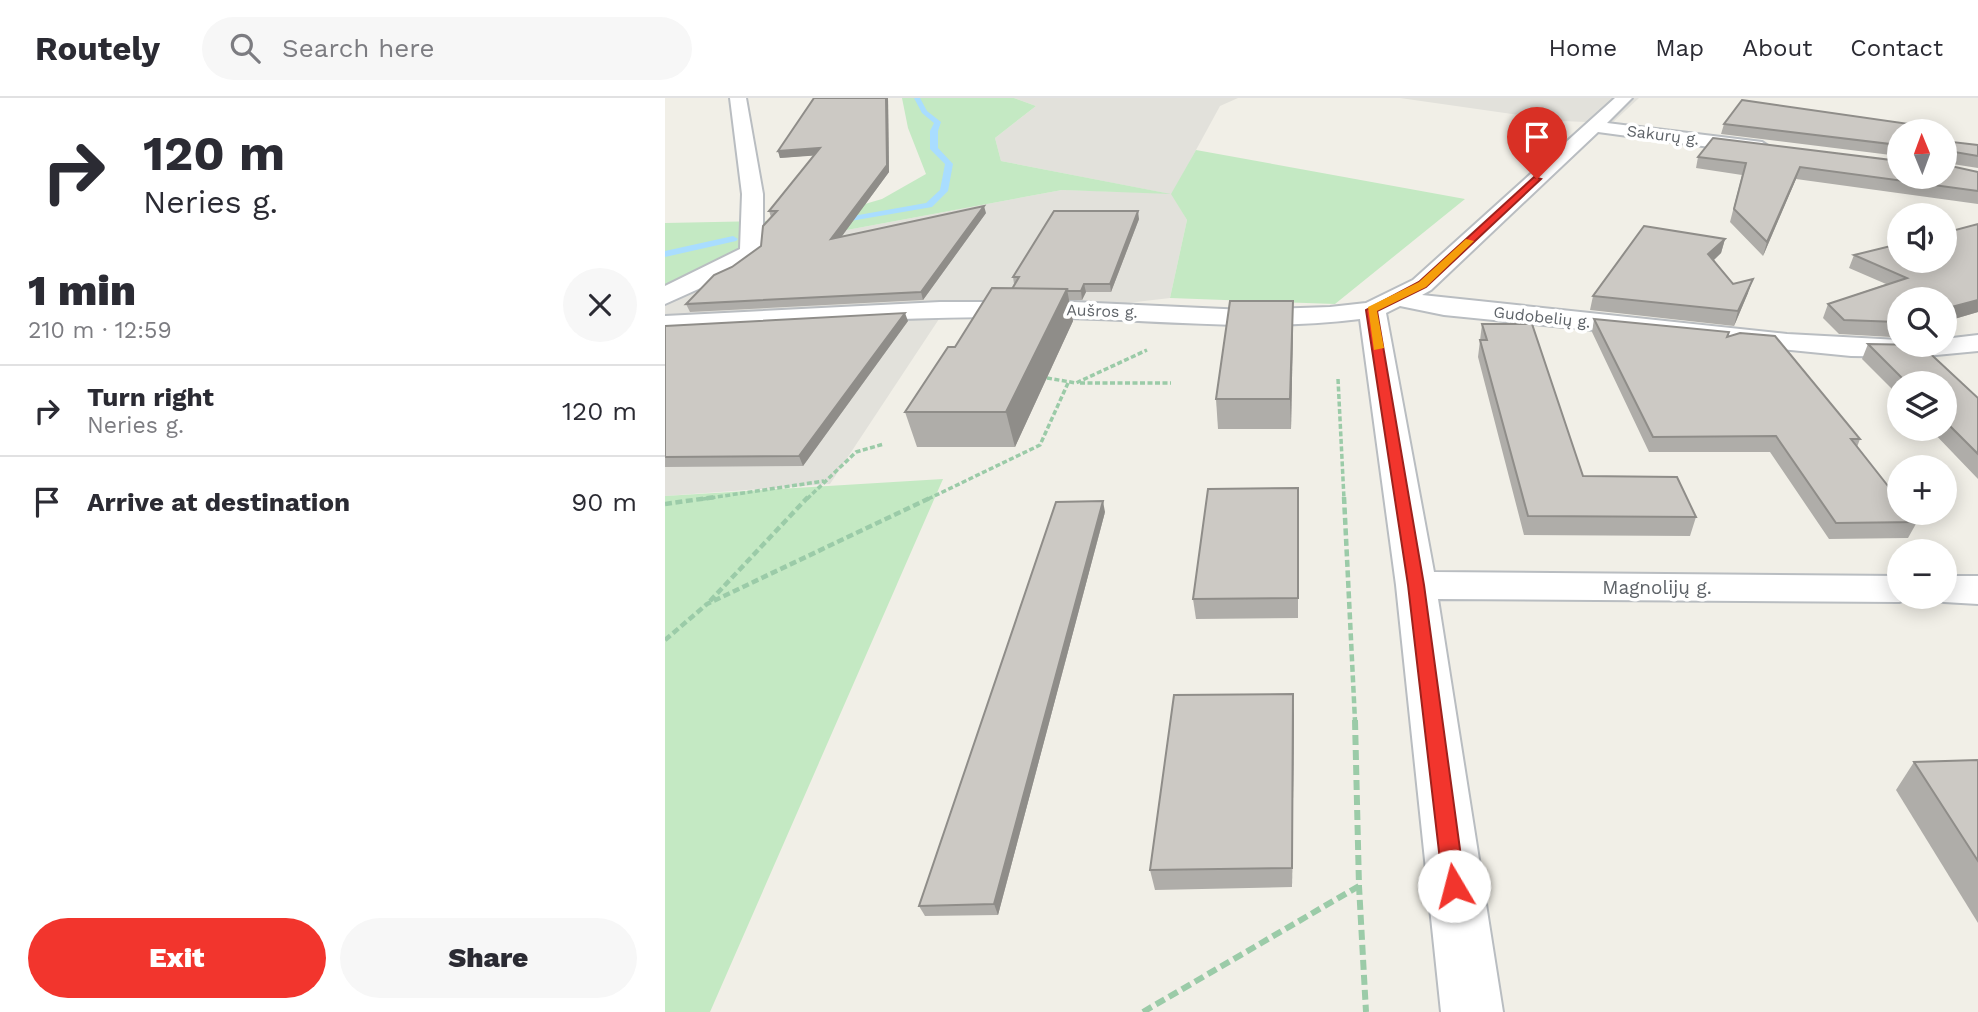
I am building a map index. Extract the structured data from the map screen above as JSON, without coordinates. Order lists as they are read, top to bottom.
{
  "streets": {
    "street": [
      "Sakurų g.",
      "Aušros g.",
      "Gudobelių g.",
      "Magnolijų g."
    ]
  },
  "crossings": [
    ["Aušros g.", "Gudobelių g."]
  ],
  "north": "top",
  "page": {
    "header": "Routely",
    "search": "Search here",
    "nav": [
      "Home",
      "Map",
      "About",
      "Contact"
    ],
    "turn": ["120 m", "Neries g."],
    "map_buttons": ["+", "−"],
    "heading": ["1 min", "210 m · 12:59"],
    "list": [
      {
        "name": "Turn right",
        "note": "Neries g.",
        "value": "120 m"
      },
      {
        "name": "Arrive at destination",
        "value": "90 m"
      }
    ],
    "buttons": ["Exit", "Share"]
  }
}
